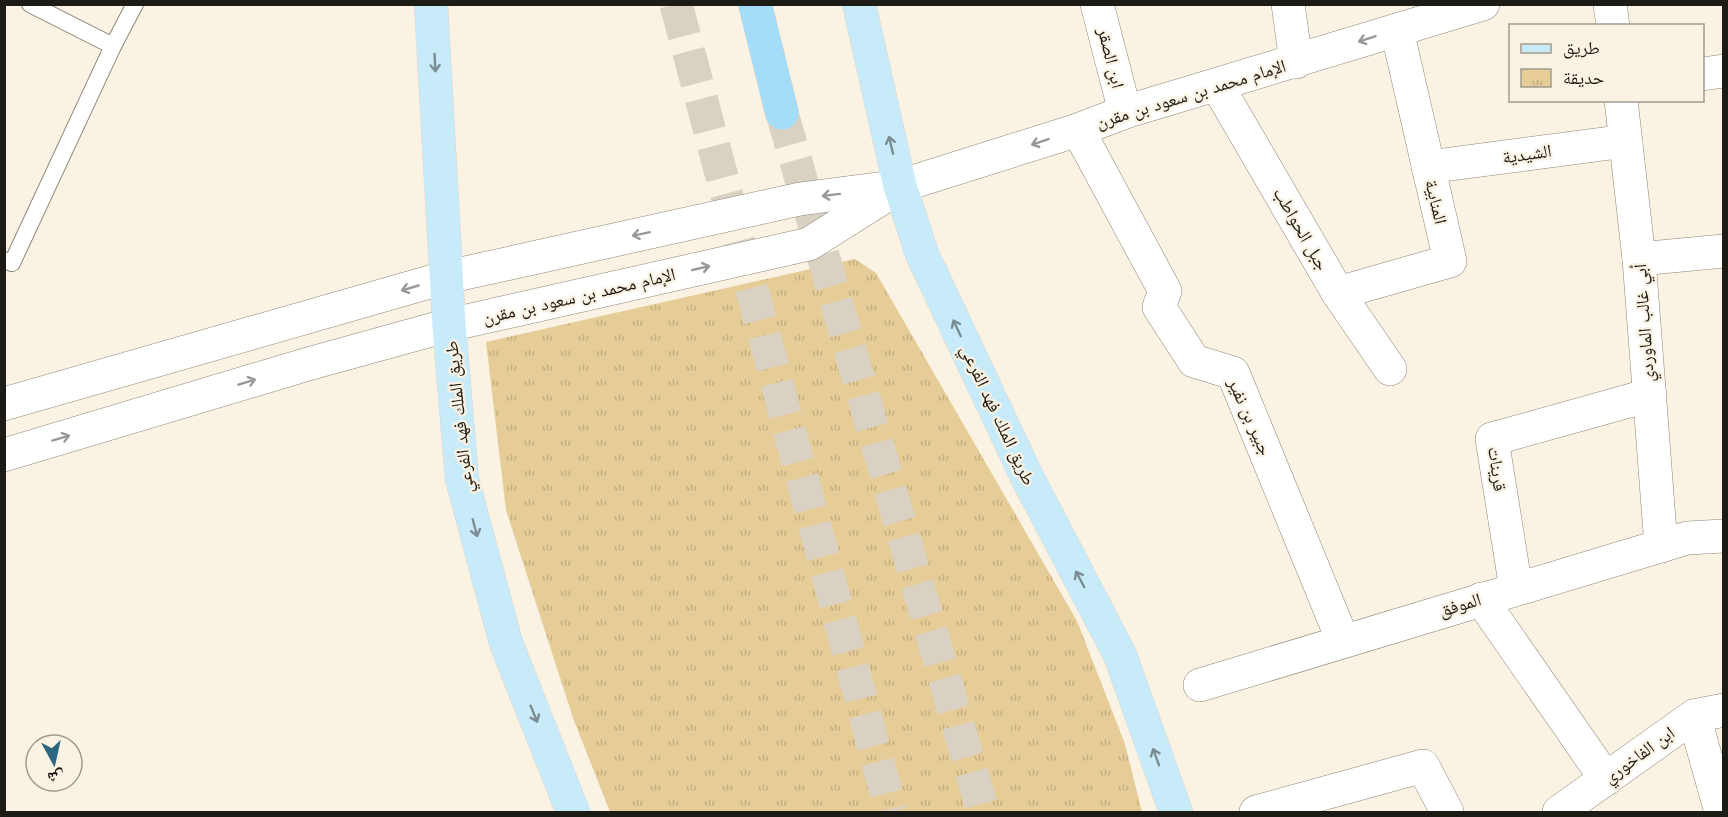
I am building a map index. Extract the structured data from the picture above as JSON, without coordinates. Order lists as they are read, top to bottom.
{
  "streets": {
    "main road": ["طريق الملك فهد الفرعي"],
    "street": [
      "ابن الصقر",
      "الإمام محمد بن سعود بن مقرن",
      "الشيدية",
      "المنابية",
      "جبل الحواطب",
      "أبي غالب الماوردي",
      "جبير بن نفير",
      "قرينات",
      "الموفق",
      "ابن الفاخوري"
    ]
  },
  "crossings": [
    ["ابن الصقر", "الإمام محمد بن سعود بن مقرن"],
    ["الإمام محمد بن سعود بن مقرن", "المنابية"],
    ["الإمام محمد بن سعود بن مقرن", "جبل الحواطب"],
    ["الإمام محمد بن سعود بن مقرن", "طريق الملك فهد الفرعي"],
    ["الإمام محمد بن سعود بن مقرن", "جبير بن نفير"],
    ["الشيدية", "المنابية"],
    ["الشيدية", "أبي غالب الماوردي"],
    ["المنابية", "جبل الحواطب"],
    ["أبي غالب الماوردي", "قرينات"],
    ["أبي غالب الماوردي", "الموفق"],
    ["جبير بن نفير", "الموفق"],
    ["قرينات", "الموفق"]
  ],
  "legend": ["طريق", "حديقة"],
  "north": "bottom"
}
